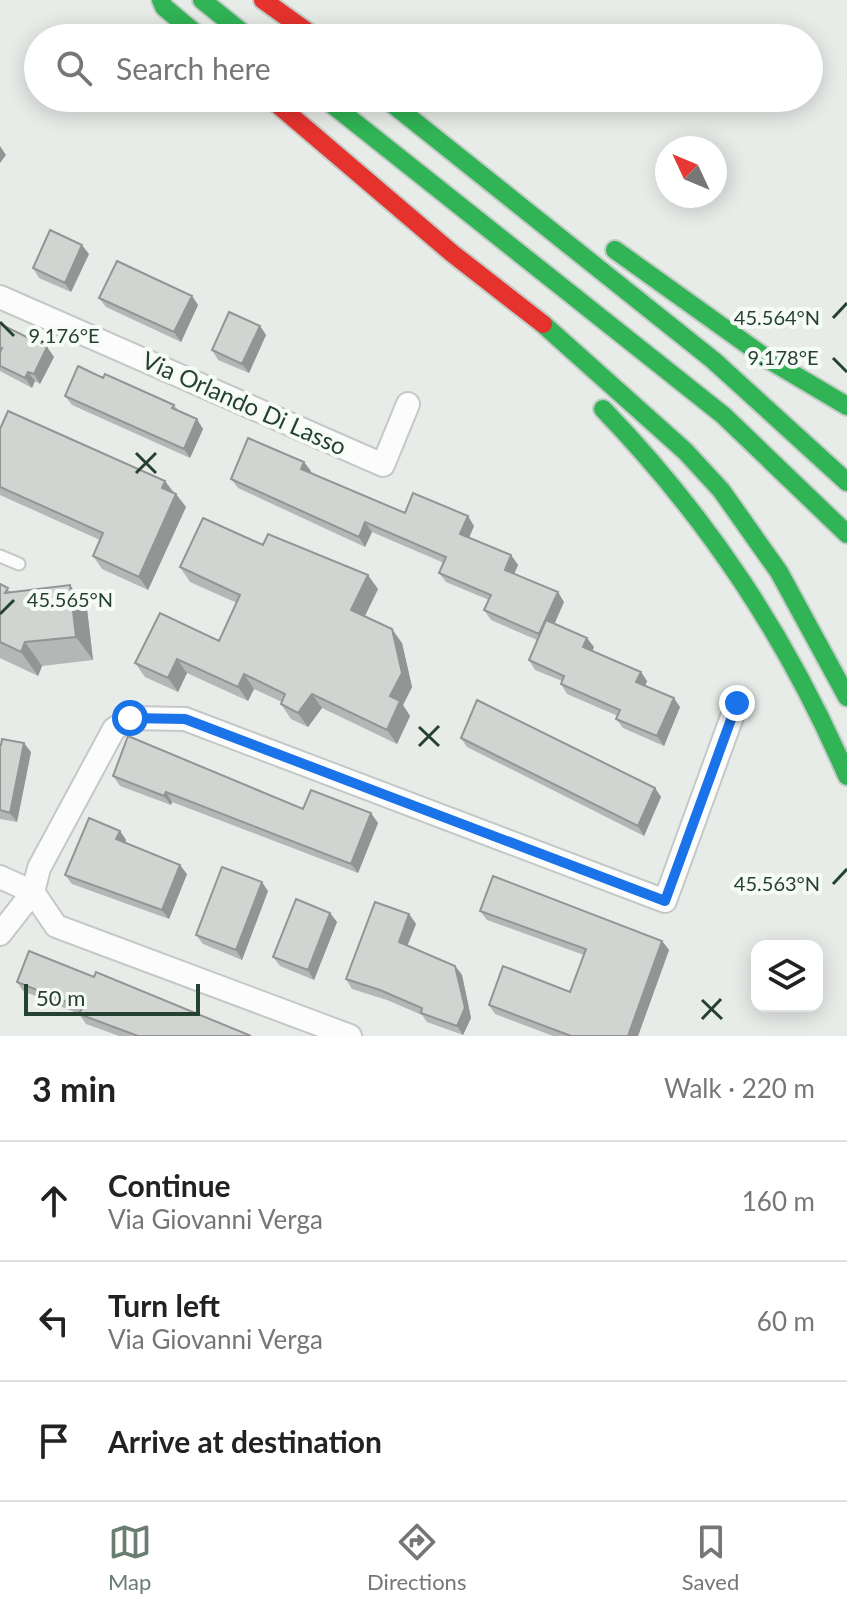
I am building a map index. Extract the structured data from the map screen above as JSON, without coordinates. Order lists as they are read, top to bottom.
{
  "streets": {
    "street": ["Via Orlando Di Lasso"]
  },
  "scale_bar": "50 m",
  "north": "top left",
  "page": {
    "search": "Search here",
    "scale": "50 m",
    "heading": ["3 min", "Walk · 220 m"],
    "list": [
      ["Continue", "Via Giovanni Verga", "160 m"],
      ["Turn left", "Via Giovanni Verga", "60 m"],
      "Arrive at destination"
    ],
    "nav": ["Map", "Directions", "Saved"]
  },
  "coordinates": [
    "45.564°N",
    "9.176°E",
    "9.178°E",
    "45.565°N",
    "45.563°N"
  ]
}
